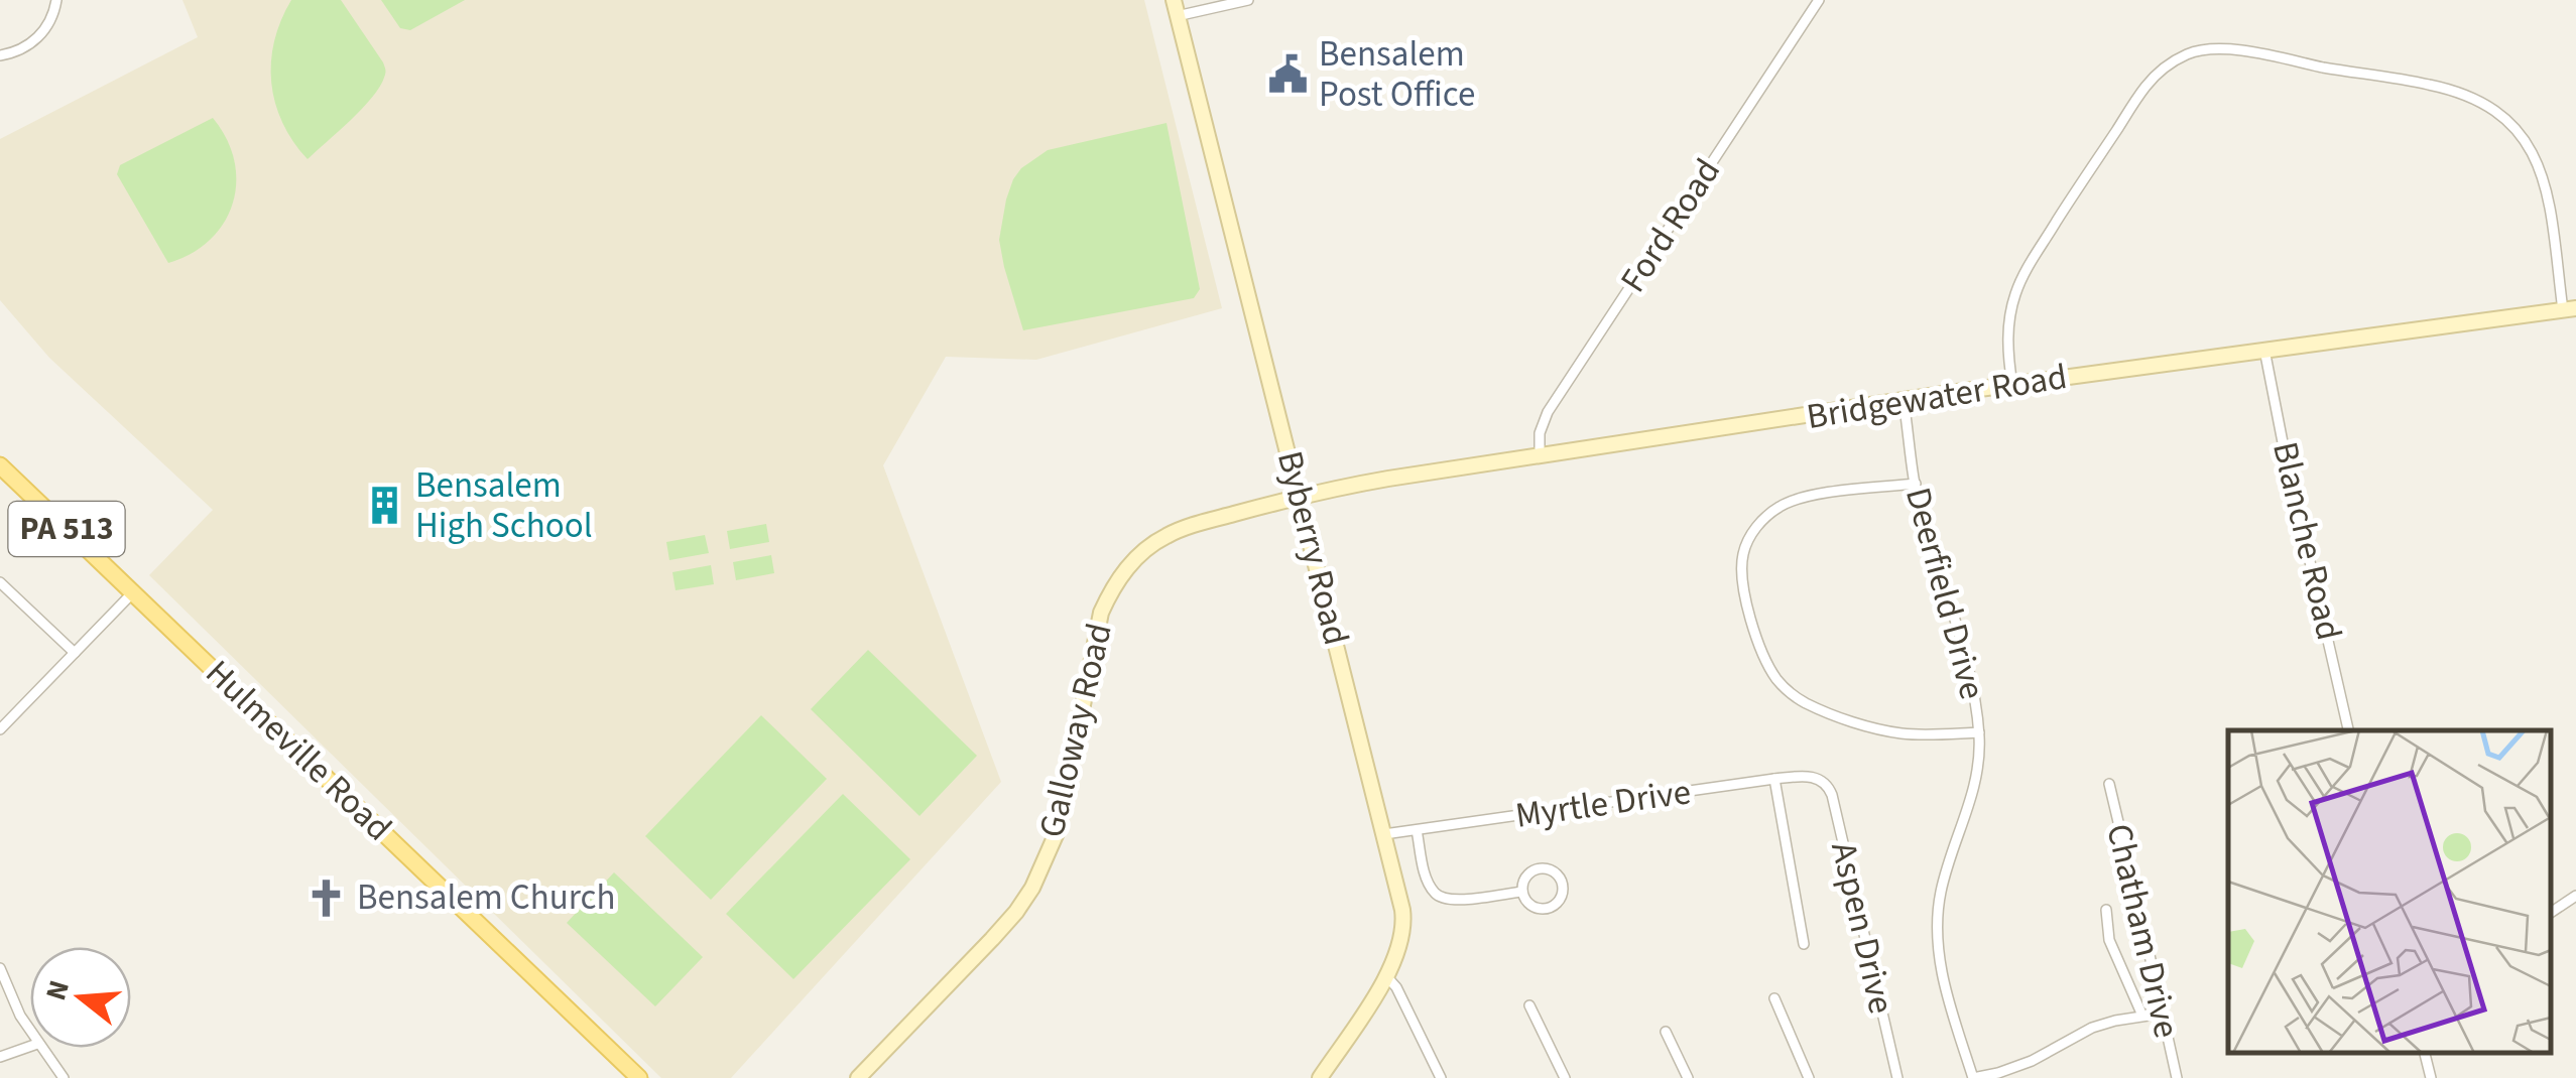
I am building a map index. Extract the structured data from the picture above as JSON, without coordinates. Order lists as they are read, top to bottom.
{
  "streets": {
    "main road": [
      "Bridgewater Road",
      "PA 513",
      "Byberry Road",
      "Galloway Road",
      "Hulmeville Road"
    ],
    "street": [
      "Ford Road",
      "Blanche Road",
      "Deerfield Drive",
      "Myrtle Drive",
      "Aspen Drive",
      "Chatham Drive"
    ]
  },
  "crossings": [
    ["Ford Road", "Bridgewater Road"],
    ["Bridgewater Road", "Blanche Road"],
    ["Bridgewater Road", "Byberry Road"],
    ["Bridgewater Road", "Deerfield Drive"],
    ["Bridgewater Road", "Galloway Road"],
    ["Byberry Road", "Galloway Road"],
    ["Byberry Road", "Myrtle Drive"],
    ["Myrtle Drive", "Aspen Drive"]
  ],
  "places": {
    "public building": ["Bensalem Post Office"],
    "building": ["Bensalem High School"],
    "church": ["Bensalem Church"]
  },
  "north": "left"
}
